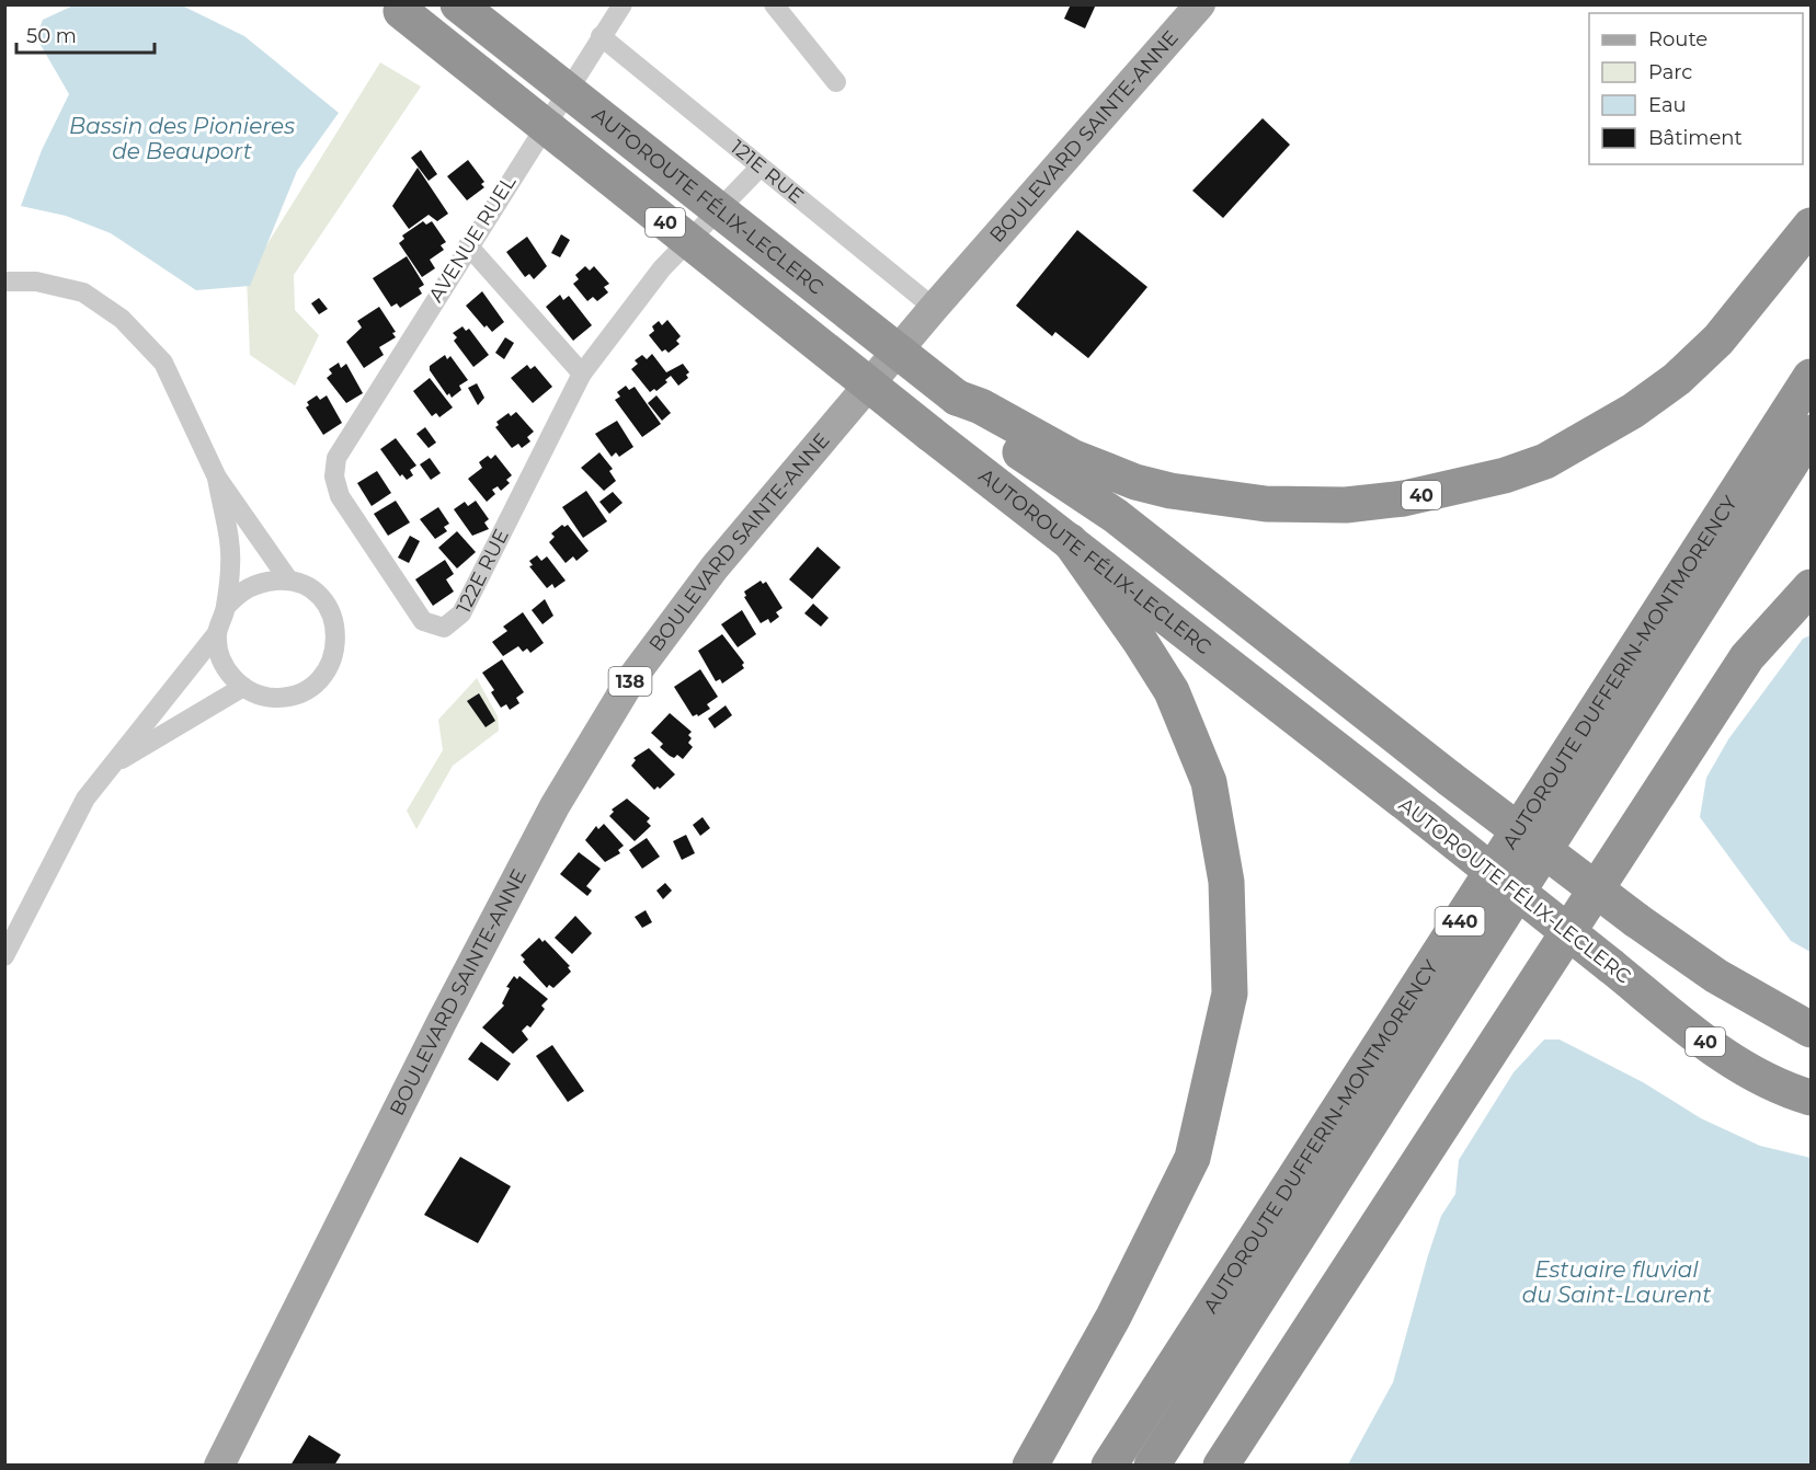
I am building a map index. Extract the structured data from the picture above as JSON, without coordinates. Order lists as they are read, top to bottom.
{
  "streets": {
    "highway": [
      "AUTOROUTE FÉLIX-LECLERC",
      "40",
      "AUTOROUTE DUFFERIN-MONTMORENCY",
      "440"
    ],
    "main road": ["BOULEVARD SAINTE-ANNE", "138"],
    "street": ["121E RUE", "AVENUE RUEL", "122E RUE"]
  },
  "crossings": [
    ["BOULEVARD SAINTE-ANNE", "121E RUE"],
    ["121E RUE", "AVENUE RUEL"],
    ["121E RUE", "122E RUE"],
    ["AUTOROUTE FÉLIX-LECLERC", "40"],
    ["AVENUE RUEL", "122E RUE"]
  ],
  "water": ["Bassin des Pionieres de Beauport", "Estuaire fluvial du Saint-Laurent"],
  "legend": [
    "Route",
    "Parc",
    "Eau",
    "Bâtiment"
  ],
  "scale_bar": "50 m"
}
